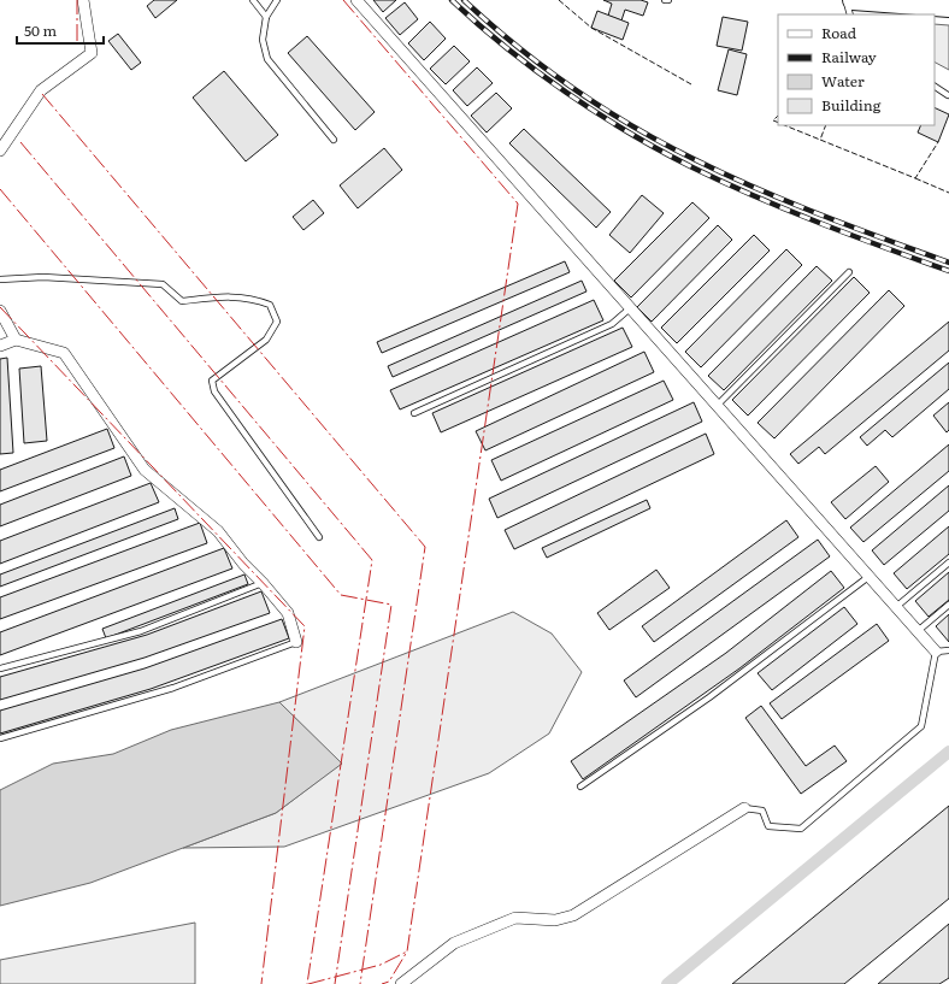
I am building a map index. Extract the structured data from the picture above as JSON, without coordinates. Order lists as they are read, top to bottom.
{
  "legend": [
    "Road",
    "Railway",
    "Water",
    "Building"
  ],
  "scale_bar": "50 m"
}
